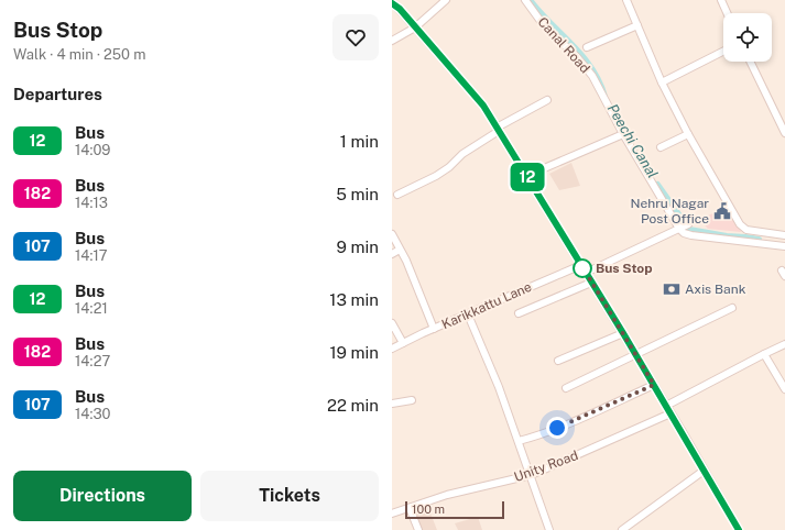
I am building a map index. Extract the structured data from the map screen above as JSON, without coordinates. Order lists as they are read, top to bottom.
{
  "streets": {
    "street": ["Canal Road", "Karikkattu Lane", "Unity Road"]
  },
  "water": ["Peechi Canal"],
  "places": {
    "public building": ["Nehru Nagar Post Office"],
    "other": ["Bus Stop"],
    "bank": ["Axis Bank"]
  },
  "lines": ["bus line 12"],
  "scale_bar": "100 m",
  "page": {
    "heading": [
      ["Bus Stop", "Walk · 4 min · 250 m"],
      "Departures"
    ],
    "on_map": "12",
    "list": [
      {
        "mark": "12",
        "name": "Bus",
        "note": "14:09",
        "value": "1 min"
      },
      {
        "mark": "182",
        "name": "Bus",
        "note": "14:13",
        "value": "5 min"
      },
      {
        "mark": "107",
        "name": "Bus",
        "note": "14:17",
        "value": "9 min"
      },
      {
        "mark": "12",
        "name": "Bus",
        "note": "14:21",
        "value": "13 min"
      },
      {
        "mark": "182",
        "name": "Bus",
        "note": "14:27",
        "value": "19 min"
      },
      {
        "mark": "107",
        "name": "Bus",
        "note": "14:30",
        "value": "22 min"
      }
    ],
    "buttons": ["Directions", "Tickets"],
    "scale": "100 m"
  }
}
